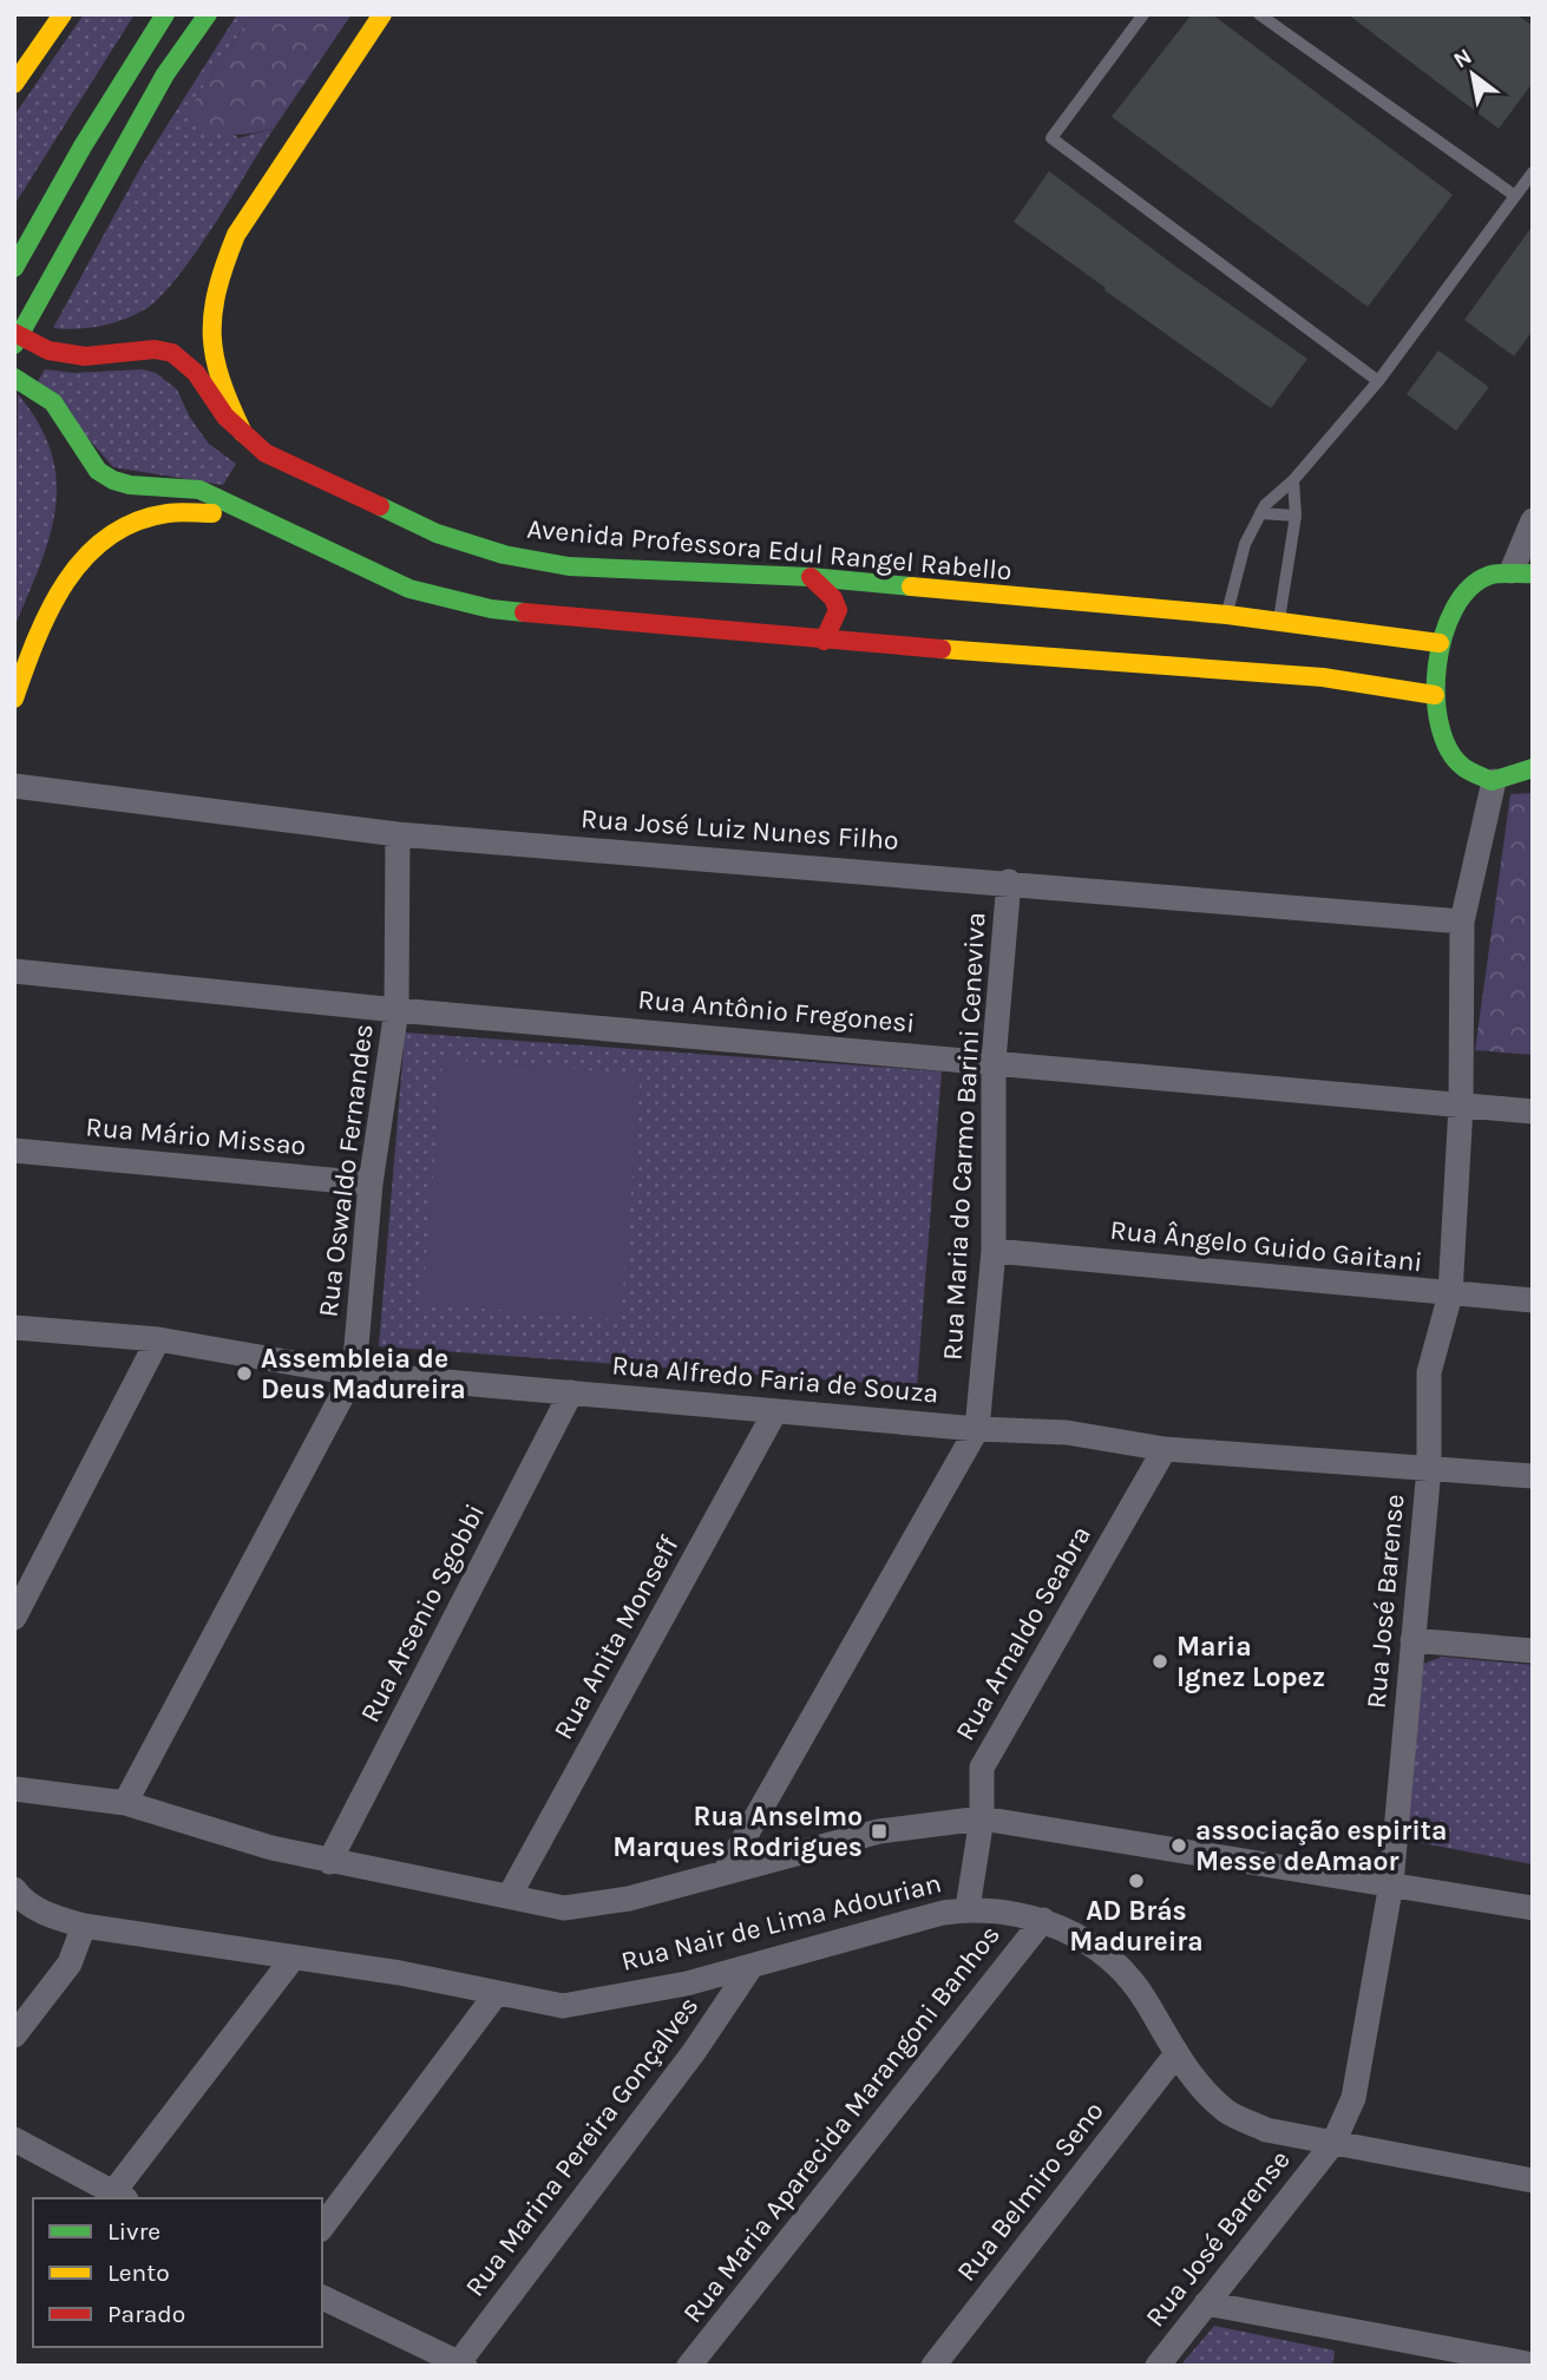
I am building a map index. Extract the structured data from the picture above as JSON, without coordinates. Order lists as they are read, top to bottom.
{
  "streets": {
    "main road": ["Avenida Professora Edul Rangel Rabello"],
    "street": [
      "Rua José Luiz Nunes Filho",
      "Rua Antônio Fregonesi",
      "Rua Mário Missao",
      "Rua Maria do Carmo Barini Ceneviva",
      "Rua Oswaldo Fernandes",
      "Rua Ângelo Guido Gaitani",
      "Rua Alfredo Faria de Souza",
      "Rua José Barense",
      "Rua Arsenio Sgobbi",
      "Rua Arnaldo Seabra",
      "Rua Anita Monseff",
      "Rua Nair de Lima Adourian",
      "Rua Maria Aparecida Marangoni Banhos",
      "Rua Marina Pereira Gonçalves",
      "Rua Belmiro Seno"
    ]
  },
  "crossings": [
    ["Rua José Luiz Nunes Filho", "Rua Maria do Carmo Barini Ceneviva"],
    ["Rua José Luiz Nunes Filho", "Rua Oswaldo Fernandes"],
    ["Rua José Luiz Nunes Filho", "Rua José Barense"],
    ["Rua Antônio Fregonesi", "Rua Maria do Carmo Barini Ceneviva"],
    ["Rua Antônio Fregonesi", "Rua Oswaldo Fernandes"],
    ["Rua Antônio Fregonesi", "Rua José Barense"],
    ["Rua Mário Missao", "Rua Oswaldo Fernandes"],
    ["Rua Maria do Carmo Barini Ceneviva", "Rua Ângelo Guido Gaitani"],
    ["Rua Maria do Carmo Barini Ceneviva", "Rua Alfredo Faria de Souza"],
    ["Rua Oswaldo Fernandes", "Rua Alfredo Faria de Souza"],
    ["Rua Ângelo Guido Gaitani", "Rua José Barense"],
    ["Rua Alfredo Faria de Souza", "Rua José Barense"],
    ["Rua Alfredo Faria de Souza", "Rua Arsenio Sgobbi"],
    ["Rua Alfredo Faria de Souza", "Rua Arnaldo Seabra"],
    ["Rua Alfredo Faria de Souza", "Rua Anita Monseff"],
    ["Rua José Barense", "Rua Nair de Lima Adourian"],
    ["Rua Arnaldo Seabra", "Rua Nair de Lima Adourian"],
    ["Rua Nair de Lima Adourian", "Rua Maria Aparecida Marangoni Banhos"],
    ["Rua Nair de Lima Adourian", "Rua Marina Pereira Gonçalves"],
    ["Rua Nair de Lima Adourian", "Rua Belmiro Seno"]
  ],
  "places": {
    "other": [
      "Assembleia de Deus Madureira",
      "Maria Ignez Lopez",
      "associação espirita Messe deAmaor",
      "AD Brás Madureira"
    ],
    "transit": ["Rua Anselmo Marques Rodrigues"]
  },
  "legend": ["Livre", "Lento", "Parado"],
  "north": "top left"
}
